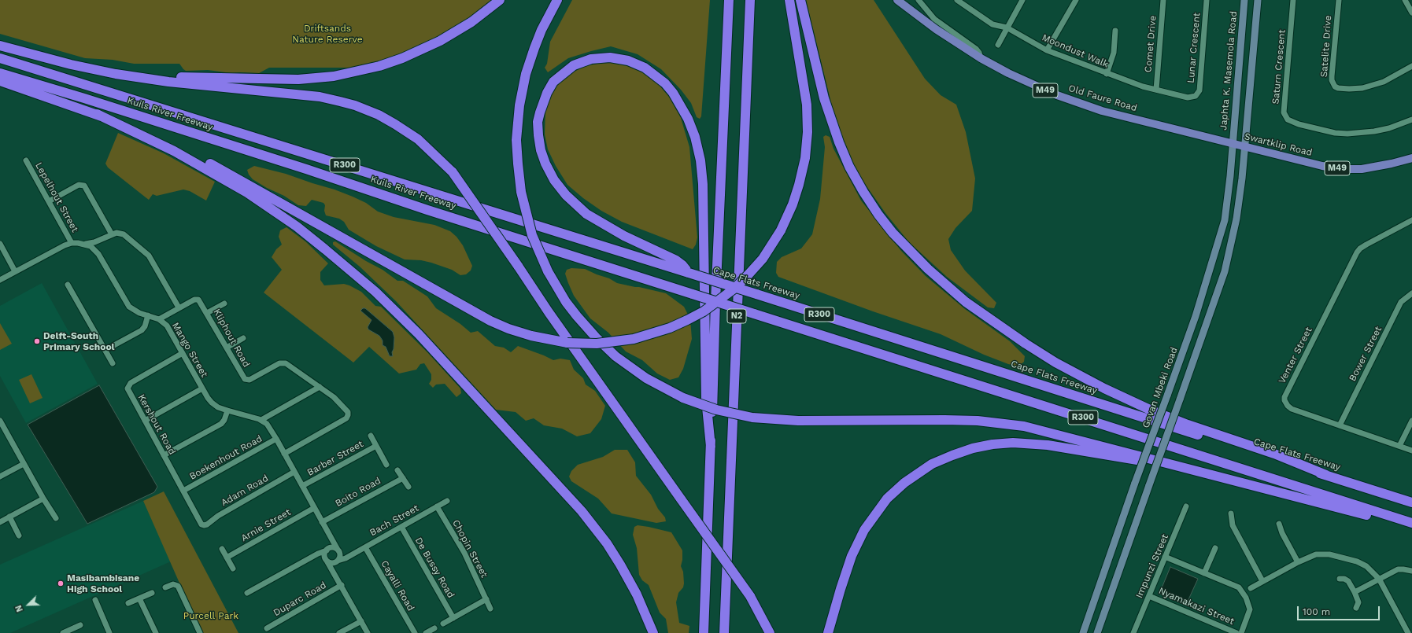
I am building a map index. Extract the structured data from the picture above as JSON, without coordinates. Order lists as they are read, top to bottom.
{
  "streets": {
    "highway": [
      "Kuils River Freeway",
      "R300",
      "Cape Flats Freeway",
      "N2"
    ],
    "main road": [
      "Japhta K. Masemola Road",
      "M49",
      "Old Faure Road",
      "Swartklip Road",
      "Govan Mbeki Road"
    ],
    "street": [
      "Comet Drive",
      "Satelite Drive",
      "Lunar Crescent",
      "Moondust Walk",
      "Saturn Crescent",
      "Lepelhout Street",
      "Kliphout Road",
      "Mango Street",
      "Bower Street",
      "Venter Street",
      "Kershout Road",
      "Boekenhout Road",
      "Barber Street",
      "Adam Road",
      "Boito Road",
      "Bach Street",
      "Arnie Street",
      "Chopin Street",
      "Impunzi Street",
      "De Bussy Road",
      "Cayalli Road",
      "Duparc Road",
      "Nyamakazi Street"
    ]
  },
  "crossings": [
    ["Comet Drive", "Moondust Walk"],
    ["Lunar Crescent", "Moondust Walk"],
    ["Japhta K. Masemola Road", "Old Faure Road"],
    ["Japhta K. Masemola Road", "Swartklip Road"],
    ["Japhta K. Masemola Road", "Govan Mbeki Road"],
    ["Old Faure Road", "Swartklip Road"],
    ["Old Faure Road", "Govan Mbeki Road"],
    ["Kuils River Freeway", "Cape Flats Freeway"],
    ["Swartklip Road", "Govan Mbeki Road"],
    ["Lepelhout Street", "Mango Street"],
    ["Kliphout Road", "Mango Street"],
    ["Mango Street", "Kershout Road"],
    ["Bower Street", "Venter Street"],
    ["Kershout Road", "Boekenhout Road"],
    ["Kershout Road", "Adam Road"],
    ["Bach Street", "Chopin Street"],
    ["Bach Street", "De Bussy Road"],
    ["Bach Street", "Cayalli Road"],
    ["Impunzi Street", "Nyamakazi Street"]
  ],
  "parks": ["Driftsands Nature Reserve", "Purcell Park"],
  "places": ["Delft-South Primary School", "Masibambisane High School"],
  "scale_bar": "100 m",
  "north": "bottom left"
}
